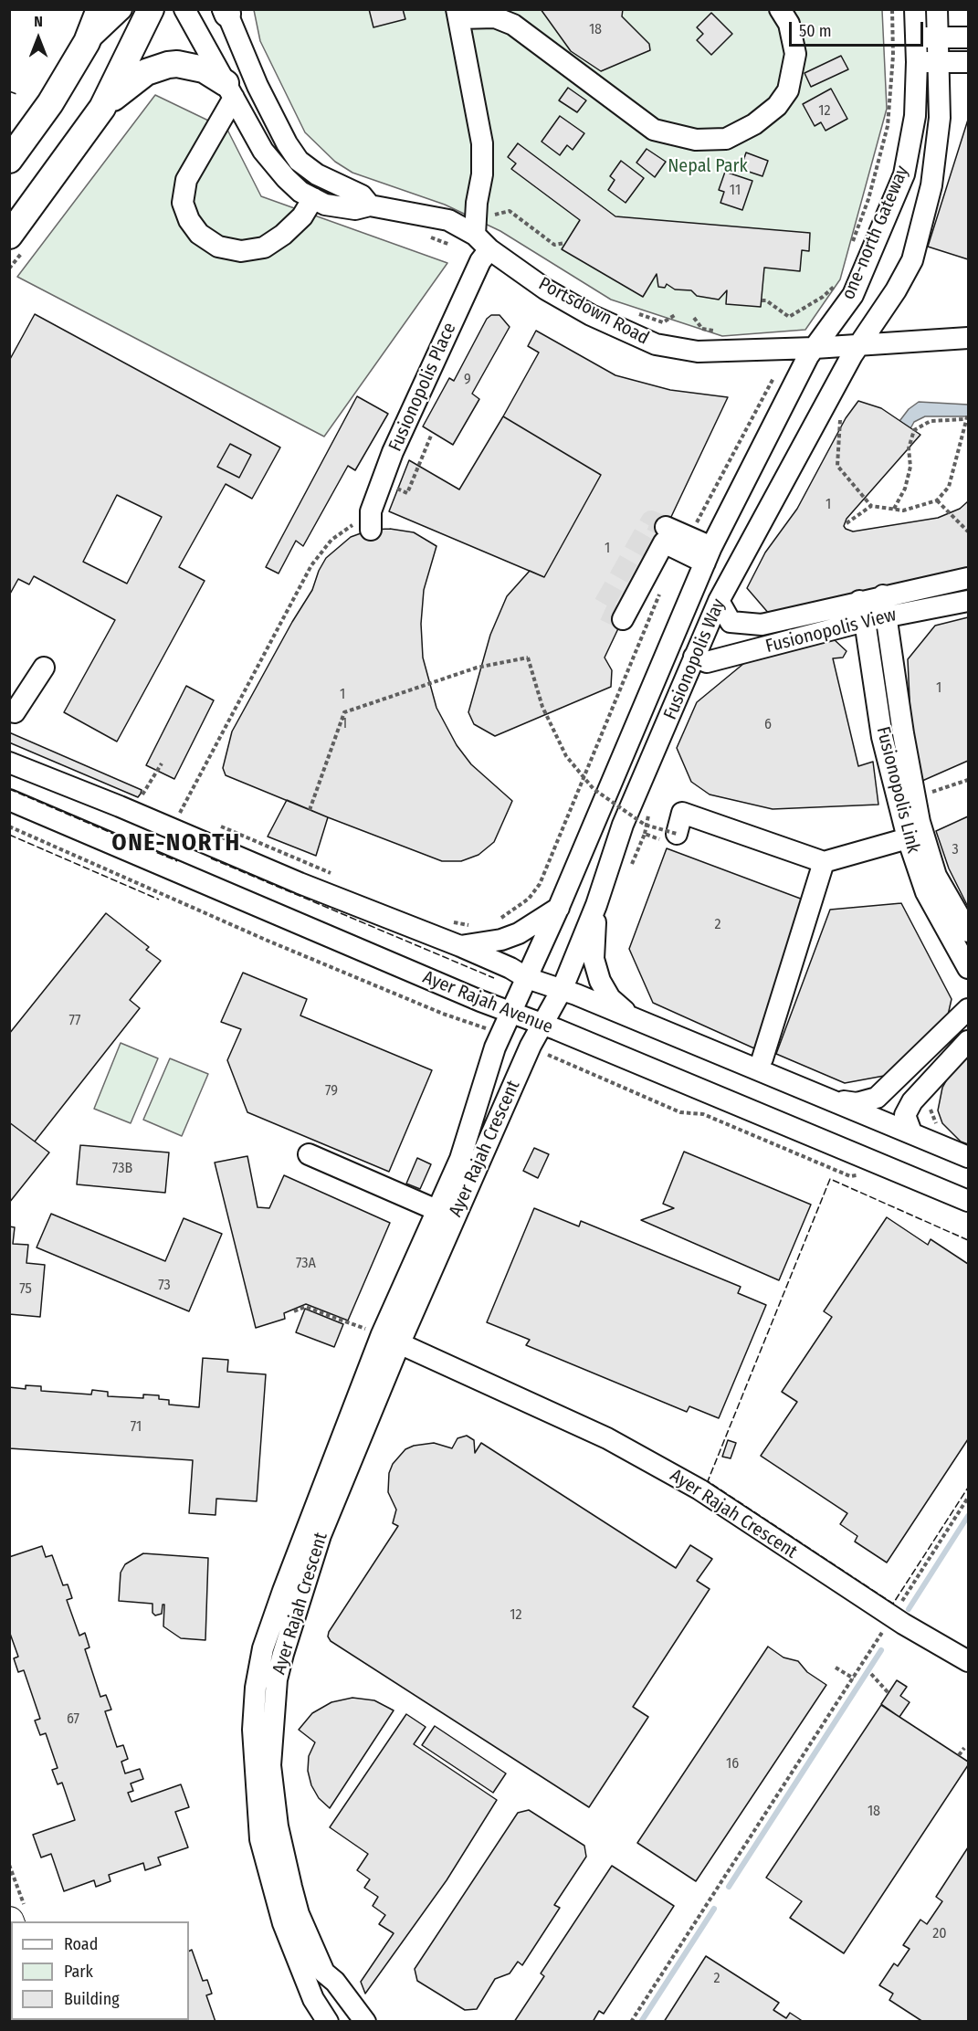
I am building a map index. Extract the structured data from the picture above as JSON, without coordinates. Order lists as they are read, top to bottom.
{
  "streets": {
    "street": [
      "one-north Gateway",
      "Portsdown Road",
      "Fusionopolis Place",
      "Fusionopolis View",
      "Fusionopolis Way",
      "Fusionopolis Link",
      "Ayer Rajah Avenue",
      "Ayer Rajah Crescent"
    ]
  },
  "crossings": [
    ["one-north Gateway", "Portsdown Road"],
    ["one-north Gateway", "Fusionopolis Way"],
    ["Portsdown Road", "Fusionopolis Place"],
    ["Portsdown Road", "Fusionopolis Way"],
    ["Fusionopolis View", "Fusionopolis Way"],
    ["Fusionopolis View", "Fusionopolis Link"],
    ["Fusionopolis Way", "Ayer Rajah Crescent"],
    ["Ayer Rajah Avenue", "Ayer Rajah Crescent"]
  ],
  "districts": ["ONE-NORTH"],
  "parks": ["Nepal Park"],
  "house_numbers": [
    "18",
    "12",
    "11",
    "9",
    "1",
    "1",
    "1",
    "1",
    "1",
    "6",
    "3",
    "2",
    "77",
    "79",
    "73B",
    "73A",
    "73",
    "75",
    "71",
    "12",
    "67",
    "16",
    "18",
    "20",
    "2"
  ],
  "legend": ["Road", "Park", "Building"],
  "scale_bar": "50 m",
  "north": "top"
}
